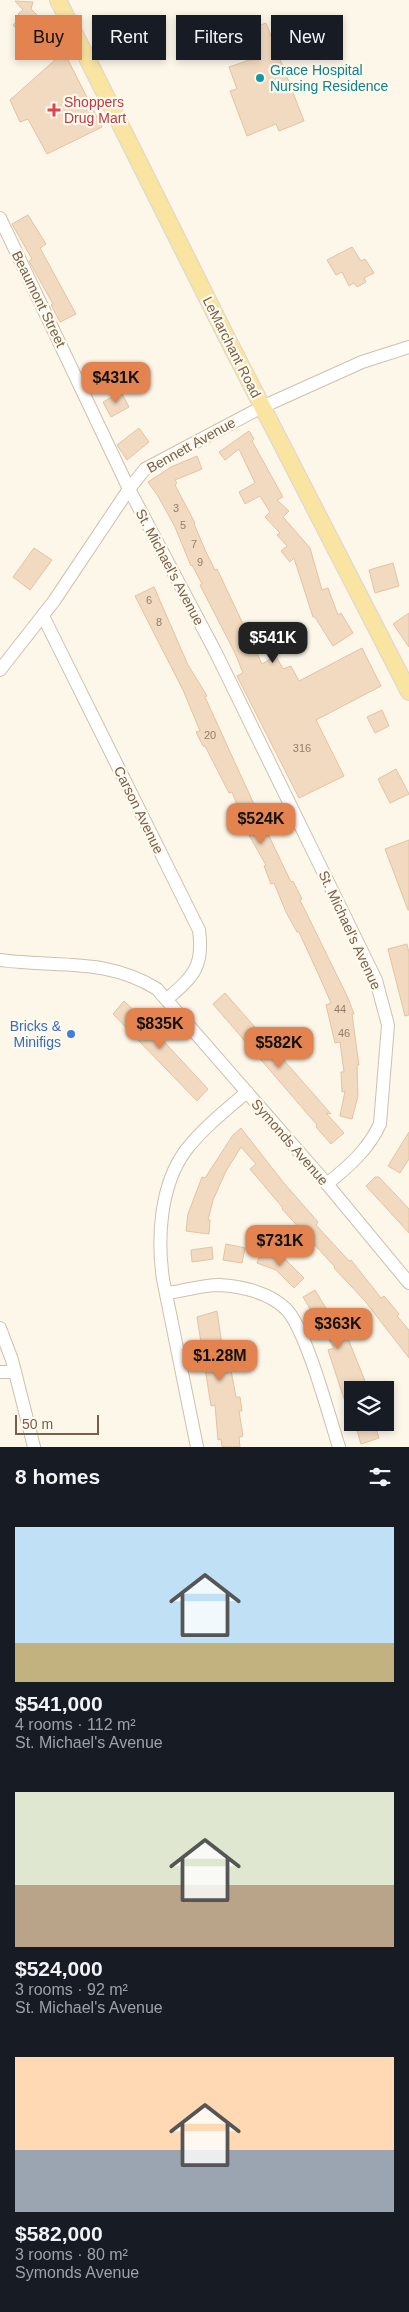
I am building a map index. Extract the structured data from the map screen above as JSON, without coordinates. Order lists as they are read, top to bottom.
{
  "streets": {
    "main road": ["LeMarchant Road"],
    "street": [
      "Beaumont Street",
      "Bennett Avenue",
      "St. Michael's Avenue",
      "Carson Avenue",
      "Symonds Avenue"
    ]
  },
  "crossings": [
    ["Beaumont Street", "Bennett Avenue"],
    ["Beaumont Street", "St. Michael's Avenue"],
    ["LeMarchant Road", "Bennett Avenue"],
    ["Bennett Avenue", "St. Michael's Avenue"],
    ["Bennett Avenue", "Carson Avenue"],
    ["St. Michael's Avenue", "Symonds Avenue"],
    ["Carson Avenue", "Symonds Avenue"]
  ],
  "places": {
    "other": ["Grace Hospital Nursing Residence", "Bricks & Minifigs"],
    "health": ["Shoppers Drug Mart"]
  },
  "house_numbers": [
    "3",
    "5",
    "7",
    "9",
    "6",
    "8",
    "20",
    "316",
    "44",
    "46"
  ],
  "scale_bar": "50 m",
  "page": {
    "chip": [
      "Buy",
      "Rent",
      "Filters",
      "New"
    ],
    "price": [
      "$431K",
      "$541K",
      "$524K",
      "$835K",
      "$582K",
      "$731K",
      "$363K",
      "$1.28M"
    ],
    "scale": "50 m",
    "heading": "8 homes",
    "list": [
      {
        "name": "$541,000",
        "note": "4 rooms · 112 m² · St. Michael's Avenue"
      },
      {
        "name": "$524,000",
        "note": "3 rooms · 92 m² · St. Michael's Avenue"
      },
      {
        "name": "$582,000",
        "note": "3 rooms · 80 m² · Symonds Avenue"
      }
    ]
  }
}
